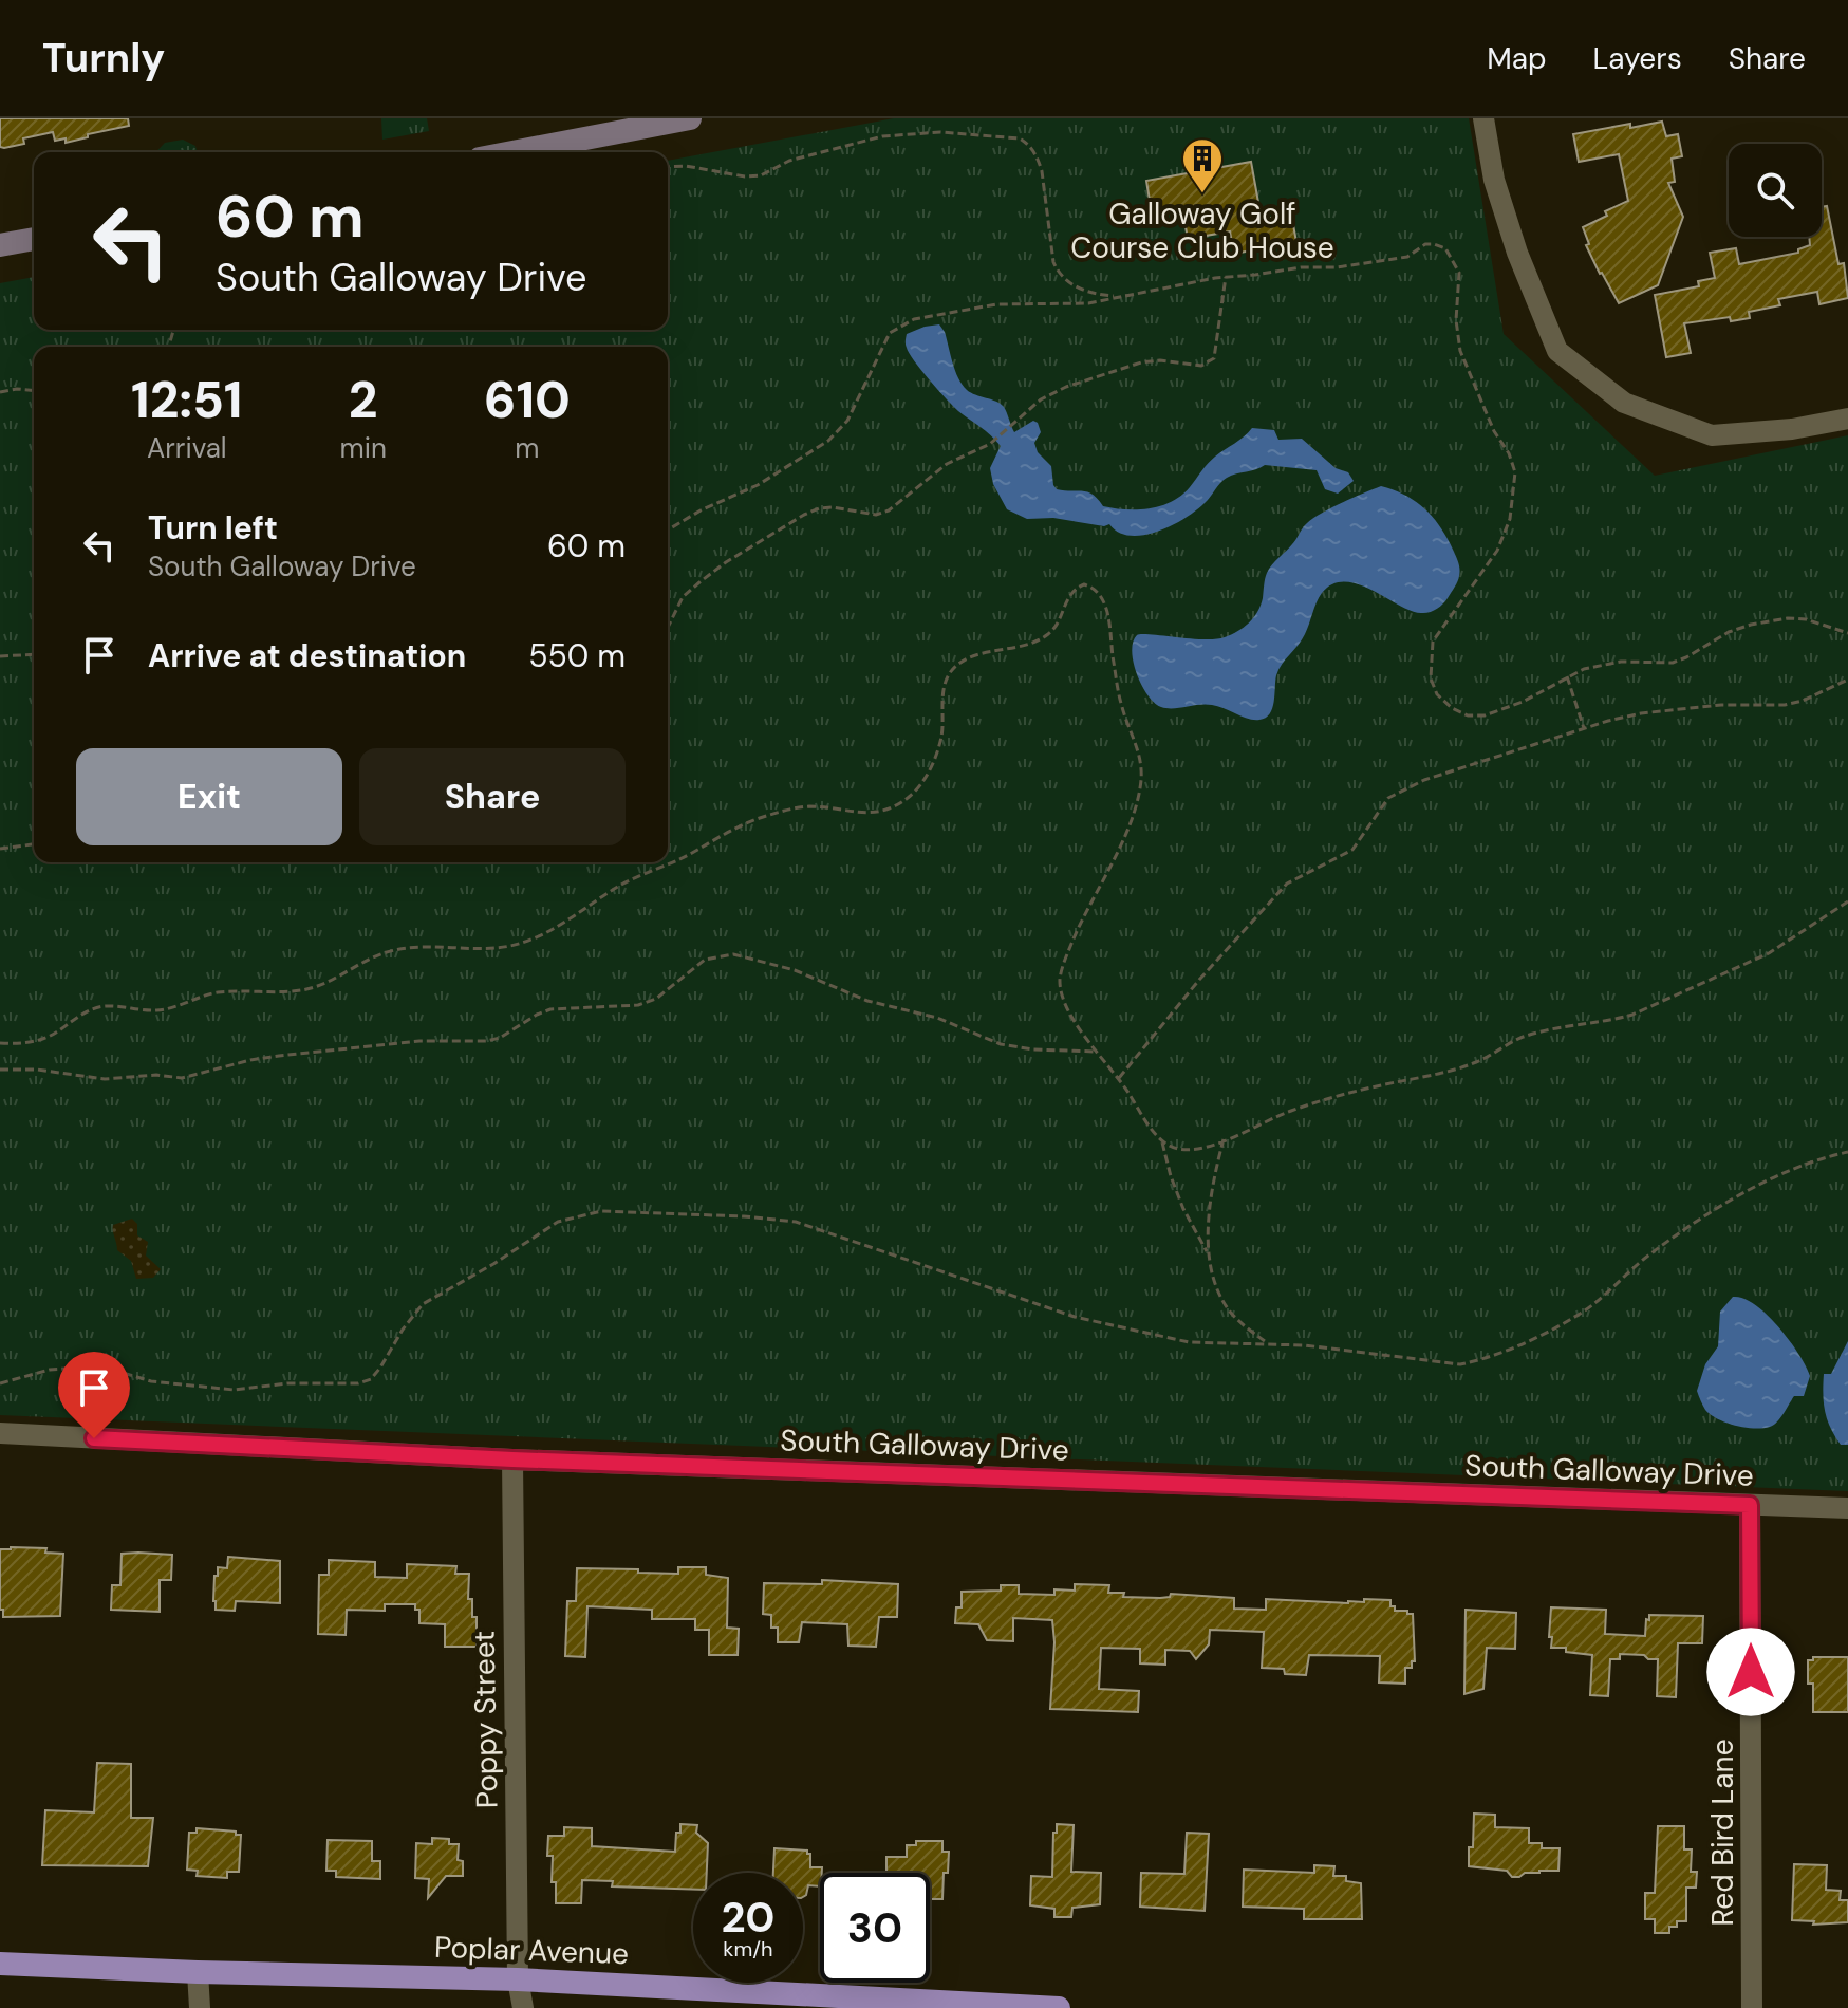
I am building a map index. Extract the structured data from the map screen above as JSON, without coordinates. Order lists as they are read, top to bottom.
{
  "streets": {
    "main road": ["Poplar Avenue"],
    "street": ["South Galloway Drive", "Poppy Street", "Red Bird Lane"]
  },
  "crossings": [
    ["South Galloway Drive", "Poppy Street"],
    ["South Galloway Drive", "Red Bird Lane"],
    ["Poppy Street", "Poplar Avenue"]
  ],
  "places": {
    "building": ["Galloway Golf Course Club House"]
  },
  "page": {
    "header": "Turnly",
    "nav": ["Map", "Layers", "Share"],
    "turn": ["60 m", "South Galloway Drive"],
    "eta": [
      "12:51",
      "Arrival",
      "2",
      "min",
      "610",
      "m"
    ],
    "list": [
      {
        "name": "Turn left",
        "note": "South Galloway Drive",
        "value": "60 m"
      },
      {
        "name": "Arrive at destination",
        "value": "550 m"
      }
    ],
    "buttons": ["Exit", "Share"],
    "speed": "20 km/h",
    "limit": "30"
  }
}
